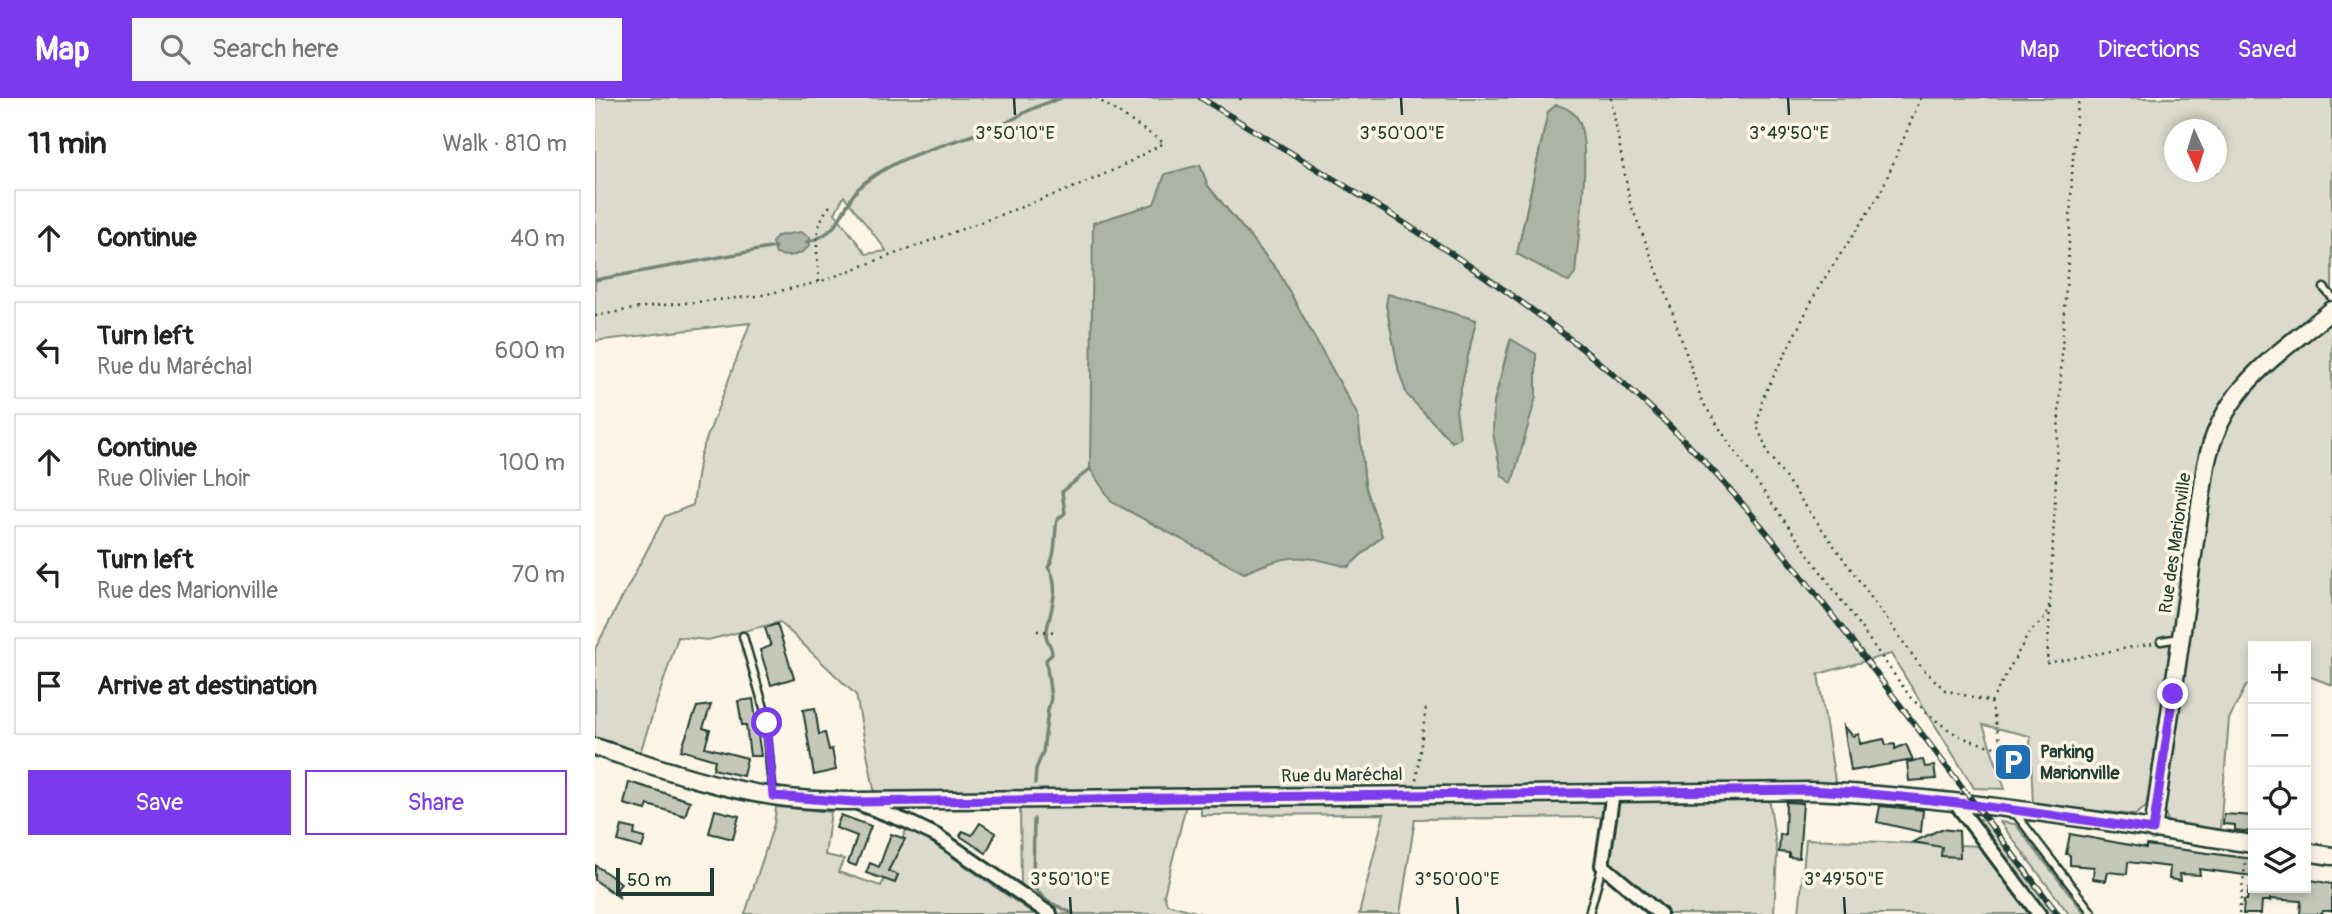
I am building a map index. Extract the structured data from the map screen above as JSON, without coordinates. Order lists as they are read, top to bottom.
{
  "streets": {
    "street": ["Rue des Marionville", "Rue du Maréchal"]
  },
  "crossings": [
    ["Rue des Marionville", "Rue du Maréchal"]
  ],
  "places": {
    "parking": ["Parking Marionville"]
  },
  "scale_bar": "50 m",
  "north": "bottom",
  "page": {
    "header": "Map",
    "search": "Search here",
    "nav": ["Map", "Directions", "Saved"],
    "heading": ["11 min", "Walk · 810 m"],
    "list": [
      ["Continue", "40 m"],
      ["Turn left", "Rue du Maréchal", "600 m"],
      ["Continue", "Rue Olivier Lhoir", "100 m"],
      ["Turn left", "Rue des Marionville", "70 m"],
      "Arrive at destination"
    ],
    "map_buttons": ["+", "−"],
    "buttons": ["Save", "Share"],
    "scale": "50 m"
  },
  "coordinates": ["3°50'10\"E", "3°50'00\"E", "3°49'50\"E"]
}
